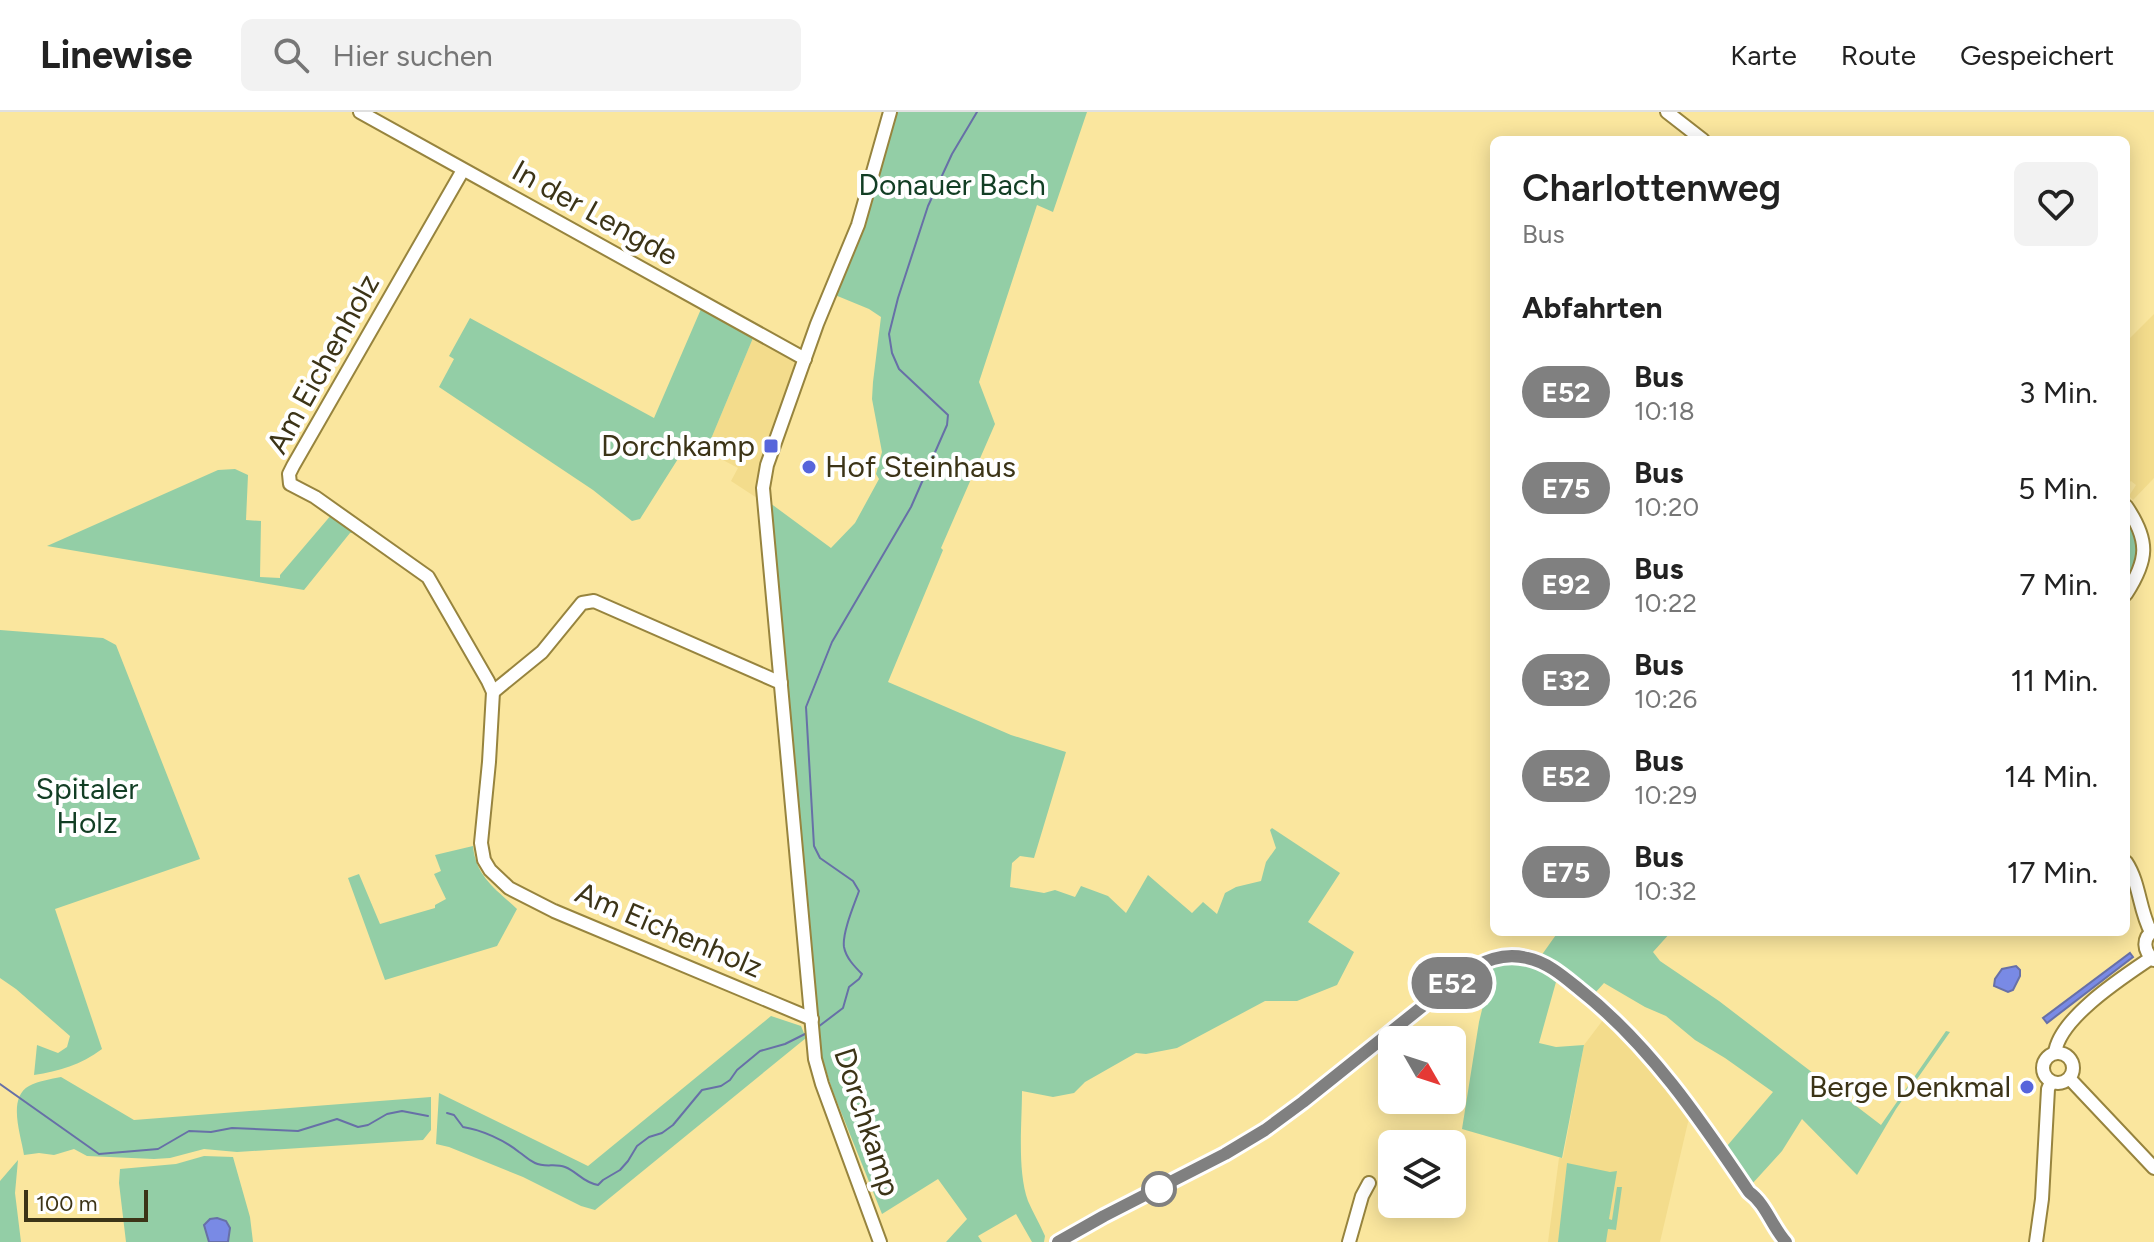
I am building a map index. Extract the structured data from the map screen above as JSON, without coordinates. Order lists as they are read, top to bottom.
{
  "streets": {
    "street": ["In der Lengde", "Am Eichenholz", "Dorchkamp"]
  },
  "crossings": [
    ["In der Lengde", "Am Eichenholz"],
    ["In der Lengde", "Dorchkamp"],
    ["Am Eichenholz", "Dorchkamp"]
  ],
  "parks": ["Donauer Bach", "Spitaler Holz"],
  "places": {
    "transit": ["Dorchkamp"],
    "other": ["Hof Steinhaus", "Berge Denkmal"]
  },
  "lines": ["bus line E52"],
  "scale_bar": "100 m",
  "north": "bottom right",
  "page": {
    "header": "Linewise",
    "search": "Hier suchen",
    "nav": ["Karte", "Route", "Gespeichert"],
    "on_map": "E52",
    "heading": [
      ["Charlottenweg", "Bus"],
      "Abfahrten"
    ],
    "list": [
      {
        "mark": "E52",
        "name": "Bus",
        "note": "10:18",
        "value": "3 Min."
      },
      {
        "mark": "E75",
        "name": "Bus",
        "note": "10:20",
        "value": "5 Min."
      },
      {
        "mark": "E92",
        "name": "Bus",
        "note": "10:22",
        "value": "7 Min."
      },
      {
        "mark": "E32",
        "name": "Bus",
        "note": "10:26",
        "value": "11 Min."
      },
      {
        "mark": "E52",
        "name": "Bus",
        "note": "10:29",
        "value": "14 Min."
      },
      {
        "mark": "E75",
        "name": "Bus",
        "note": "10:32",
        "value": "17 Min."
      }
    ],
    "scale": "100 m"
  }
}
